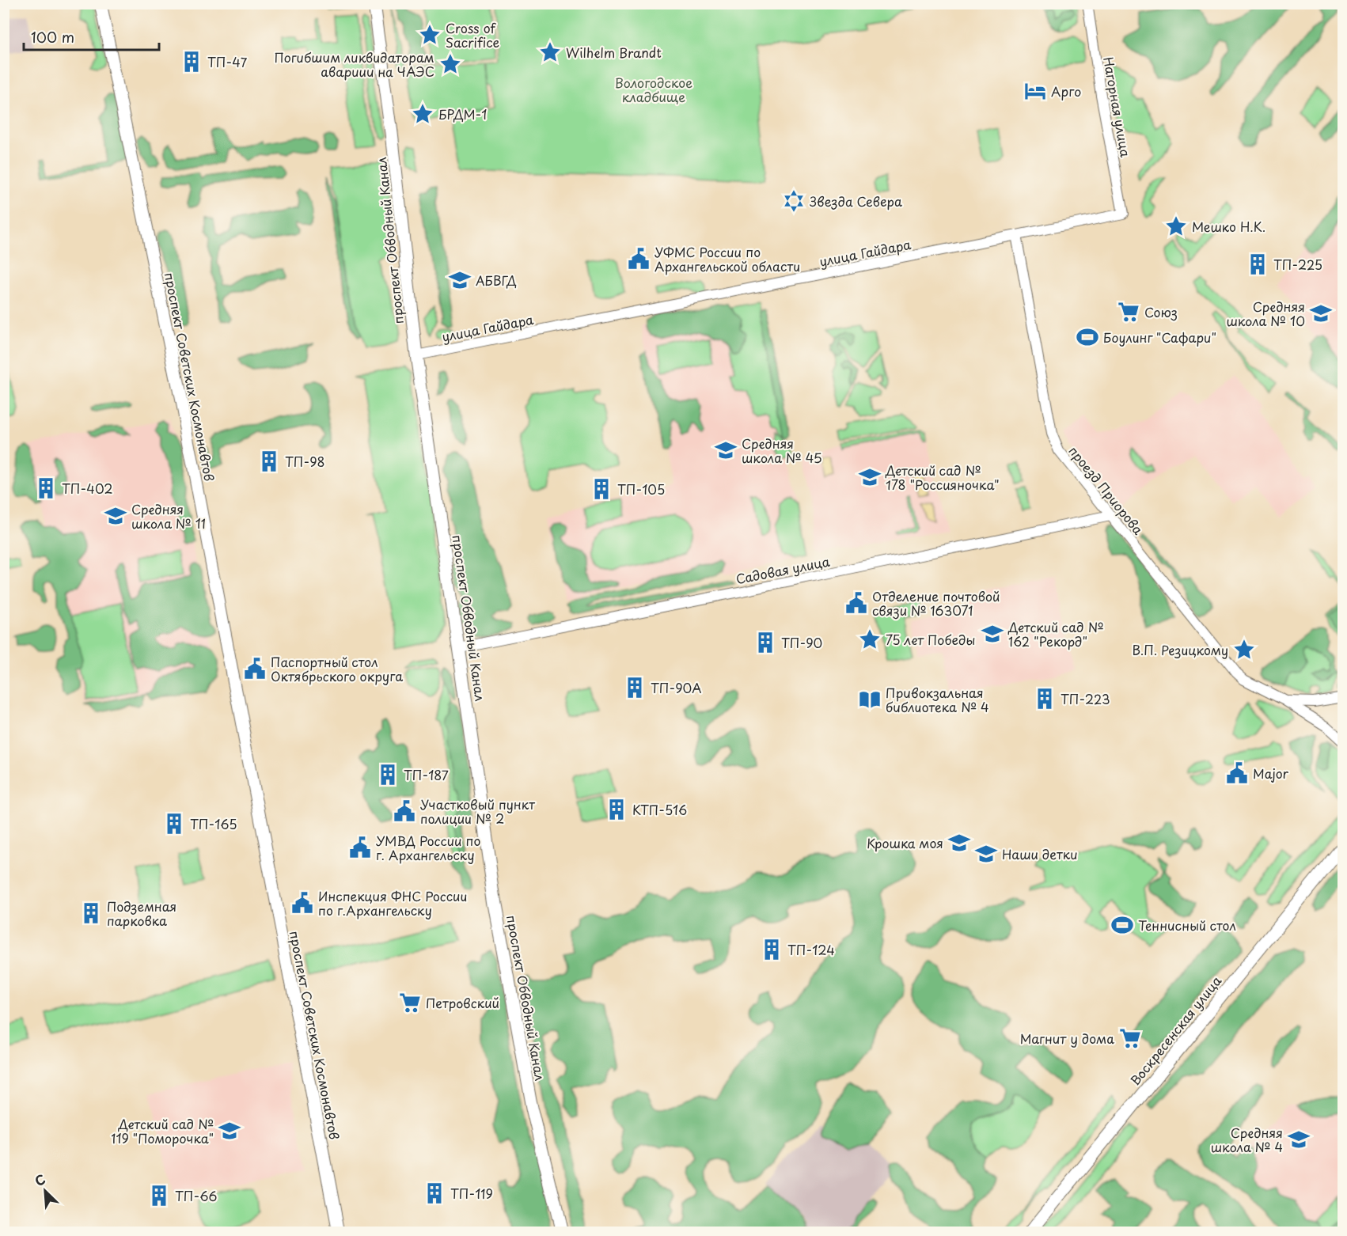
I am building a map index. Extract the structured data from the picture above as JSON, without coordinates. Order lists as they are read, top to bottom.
{
  "streets": {
    "main road": ["проспект Обводный Канал", "проспект Советских Космонавтов", "Воскресенская улица"],
    "street": [
      "Нагорная улица",
      "улица Гайдара",
      "проезд Приорова",
      "Садовая улица"
    ]
  },
  "crossings": [
    ["Нагорная улица", "улица Гайдара"],
    ["проспект Обводный Канал", "улица Гайдара"],
    ["проспект Обводный Канал", "Садовая улица"],
    ["улица Гайдара", "проезд Приорова"],
    ["проезд Приорова", "Садовая улица"]
  ],
  "parks": ["Вологодское кладбище"],
  "places": {
    "place": [
      "Cross of Sacrifice",
      "Wilhelm Brandt",
      "Погибшим ликвидаторам авариии на ЧАЭС",
      "БРДМ-1",
      "Мешко Н.К.",
      "75 лет Победы",
      "В.П. Резицкому"
    ],
    "building": [
      "ТП-47",
      "ТП-225",
      "ТП-98",
      "ТП-402",
      "ТП-105",
      "ТП-90",
      "ТП-90А",
      "ТП-223",
      "ТП-187",
      "КТП-516",
      "ТП-165",
      "Подземная парковка",
      "ТП-124",
      "ТП-119",
      "ТП-66"
    ],
    "hotel": ["Арго"],
    "synagogue": ["Звезда Севера"],
    "public building": [
      "УФМС России по Архангельской области",
      "Отделение почтовой связи № 163071",
      "Паспортный стол Октябрьского округа",
      "Major",
      "Участковый пункт полиции № 2",
      "УМВД России по г. Архангельску",
      "Инспекция ФНС России по г.Архангельску"
    ],
    "school or university": [
      "АБВГД",
      "Средняя школа № 10",
      "Средняя школа № 45",
      "Детский сад № 178 \"Россияночка\"",
      "Средняя школа № 11",
      "Детский сад № 162 \"Рекорд\"",
      "Крошка моя",
      "Наши детки",
      "Детский сад № 119 \"Поморочка\"",
      "Средняя школа № 4"
    ],
    "supermarket": ["Союз", "Петровский", "Магнит у дома"],
    "sports": ["Боулинг \"Сафари\"", "Теннисный стол"],
    "library": ["Привокзальная библиотека № 4"]
  },
  "scale_bar": "100 m",
  "north": "top left"
}
